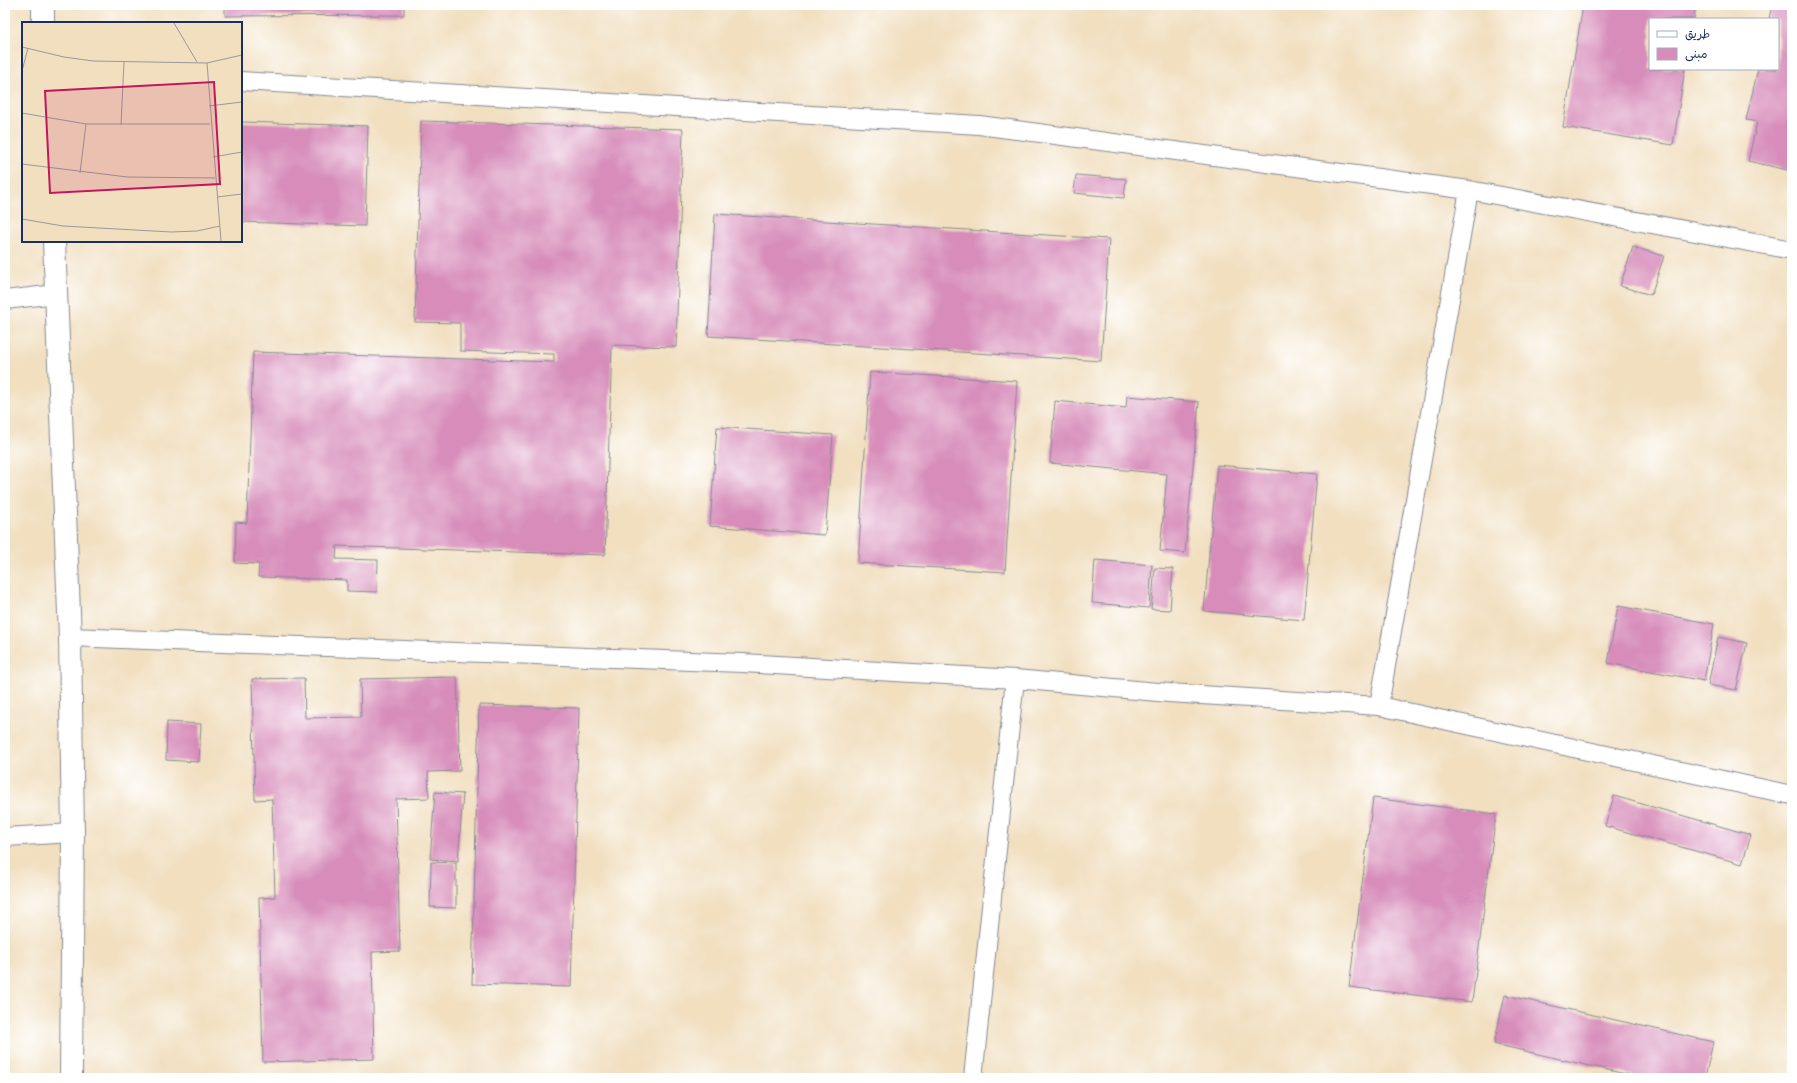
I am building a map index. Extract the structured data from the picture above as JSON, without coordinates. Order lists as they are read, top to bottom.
{
  "legend": ["طريق", "مبنى"]
}
